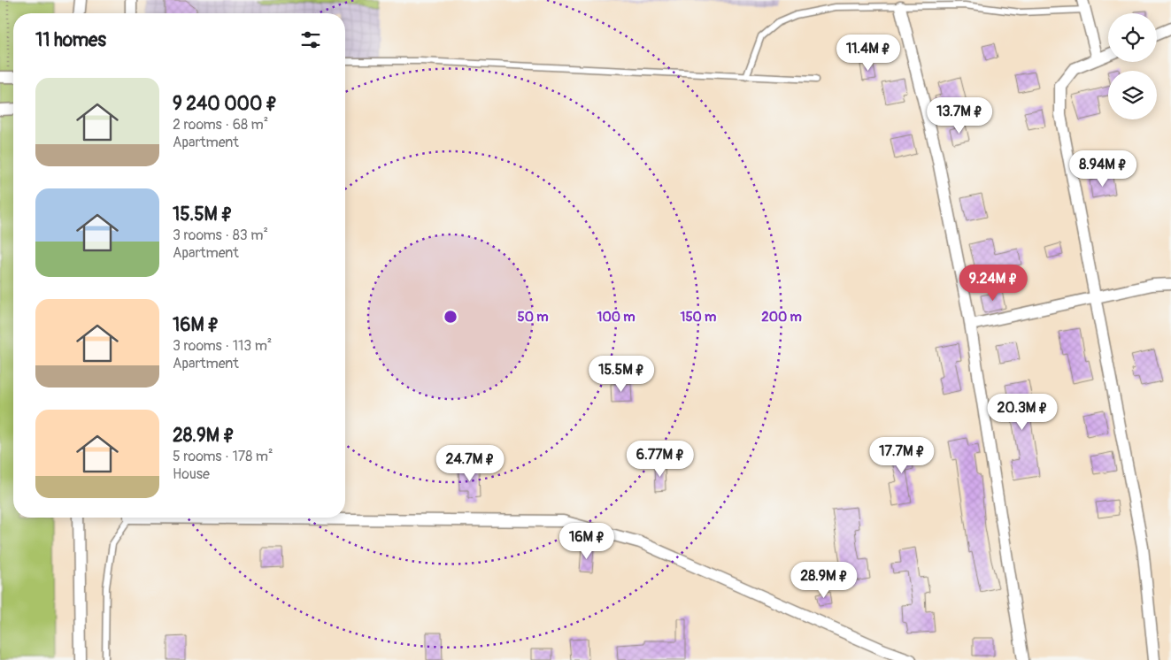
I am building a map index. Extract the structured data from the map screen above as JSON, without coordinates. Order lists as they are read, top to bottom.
{
  "page": {
    "heading": "11 homes",
    "price": [
      "11.4M ₽",
      "13.7M ₽",
      "8.94M ₽",
      "9.24M ₽",
      "15.5M ₽",
      "20.3M ₽",
      "17.7M ₽",
      "6.77M ₽",
      "24.7M ₽",
      "16M ₽",
      "28.9M ₽"
    ],
    "list": [
      {
        "name": "9 240 000 ₽",
        "note": "2 rooms · 68 m² · Apartment"
      },
      {
        "name": "15.5M ₽",
        "note": "3 rooms · 83 m² · Apartment"
      },
      {
        "name": "16M ₽",
        "note": "3 rooms · 113 m² · Apartment"
      },
      {
        "name": "28.9M ₽",
        "note": "5 rooms · 178 m² · House"
      }
    ]
  },
  "rings": [
    "50 m",
    "100 m",
    "150 m",
    "200 m"
  ]
}
